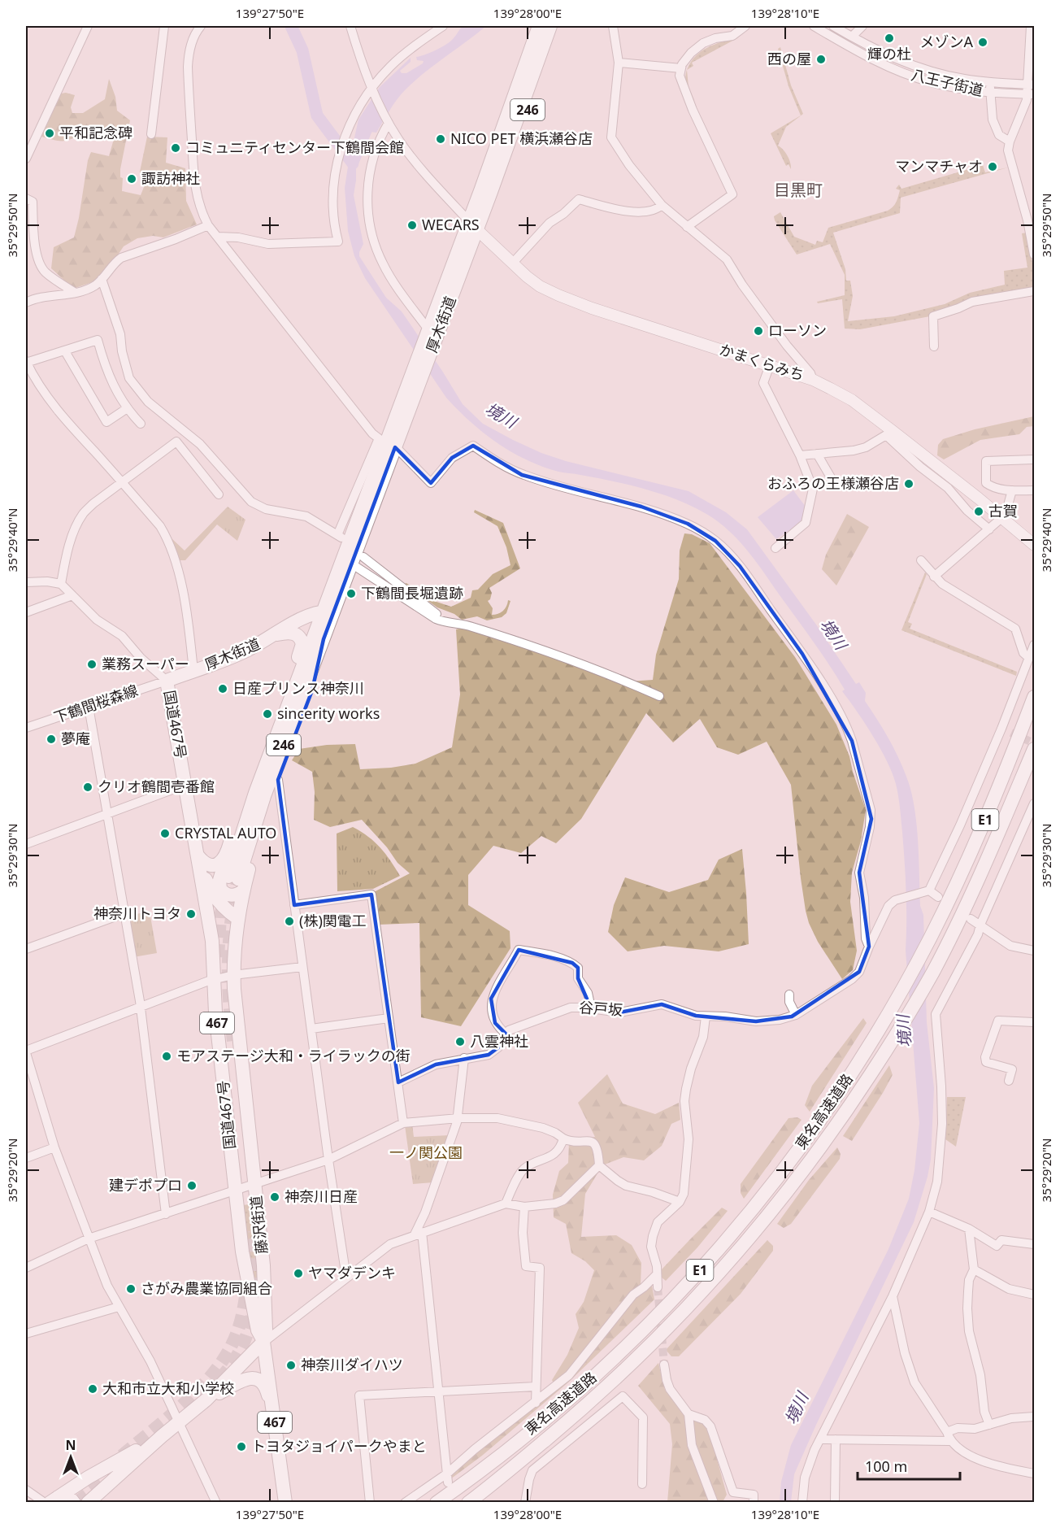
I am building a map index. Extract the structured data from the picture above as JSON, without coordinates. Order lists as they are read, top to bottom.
{
  "streets": {
    "highway": [
      "246",
      "厚木街道",
      "国道467号",
      "E1",
      "467",
      "東名高速道路",
      "藤沢街道"
    ],
    "main road": ["かまくらみち"],
    "street": ["八王子街道", "下鶴間桜森線", "谷戸坂"]
  },
  "crossings": [
    ["246", "厚木街道"],
    ["246", "藤沢街道"],
    ["厚木街道", "かまくらみち"],
    ["厚木街道", "下鶴間桜森線"],
    ["厚木街道", "国道467号"],
    ["下鶴間桜森線", "国道467号"],
    ["国道467号", "藤沢街道"]
  ],
  "districts": ["目黒町"],
  "water": ["境川"],
  "parks": ["一ノ関公園"],
  "places": [
    "輝の杜",
    "メゾンA",
    "西の屋",
    "平和記念碑",
    "NICO PET 横浜瀬谷店",
    "コミュニティセンター下鶴間会館",
    "マンマチャオ",
    "諏訪神社",
    "WECARS",
    "ローソン",
    "おふろの王様瀬谷店",
    "古賀",
    "下鶴間長堀遺跡",
    "業務スーパー",
    "日産プリンス神奈川",
    "sincerity works",
    "夢庵",
    "クリオ鶴間壱番館",
    "CRYSTAL AUTO",
    "神奈川トヨタ",
    "(株)関電工",
    "八雲神社",
    "モアステージ大和・ライラックの街",
    "建デポプロ",
    "神奈川日産",
    "ヤマダデンキ",
    "さがみ農業協同組合",
    "神奈川ダイハツ",
    "大和市立大和小学校",
    "トヨタジョイパークやまと"
  ],
  "scale_bar": "100 m",
  "north": "top",
  "coordinates": [
    "139°27'50\"E",
    "139°28'00\"E",
    "139°28'10\"E",
    "35°29'50\"N",
    "35°29'40\"N",
    "35°29'30\"N",
    "35°29'20\"N"
  ]
}
